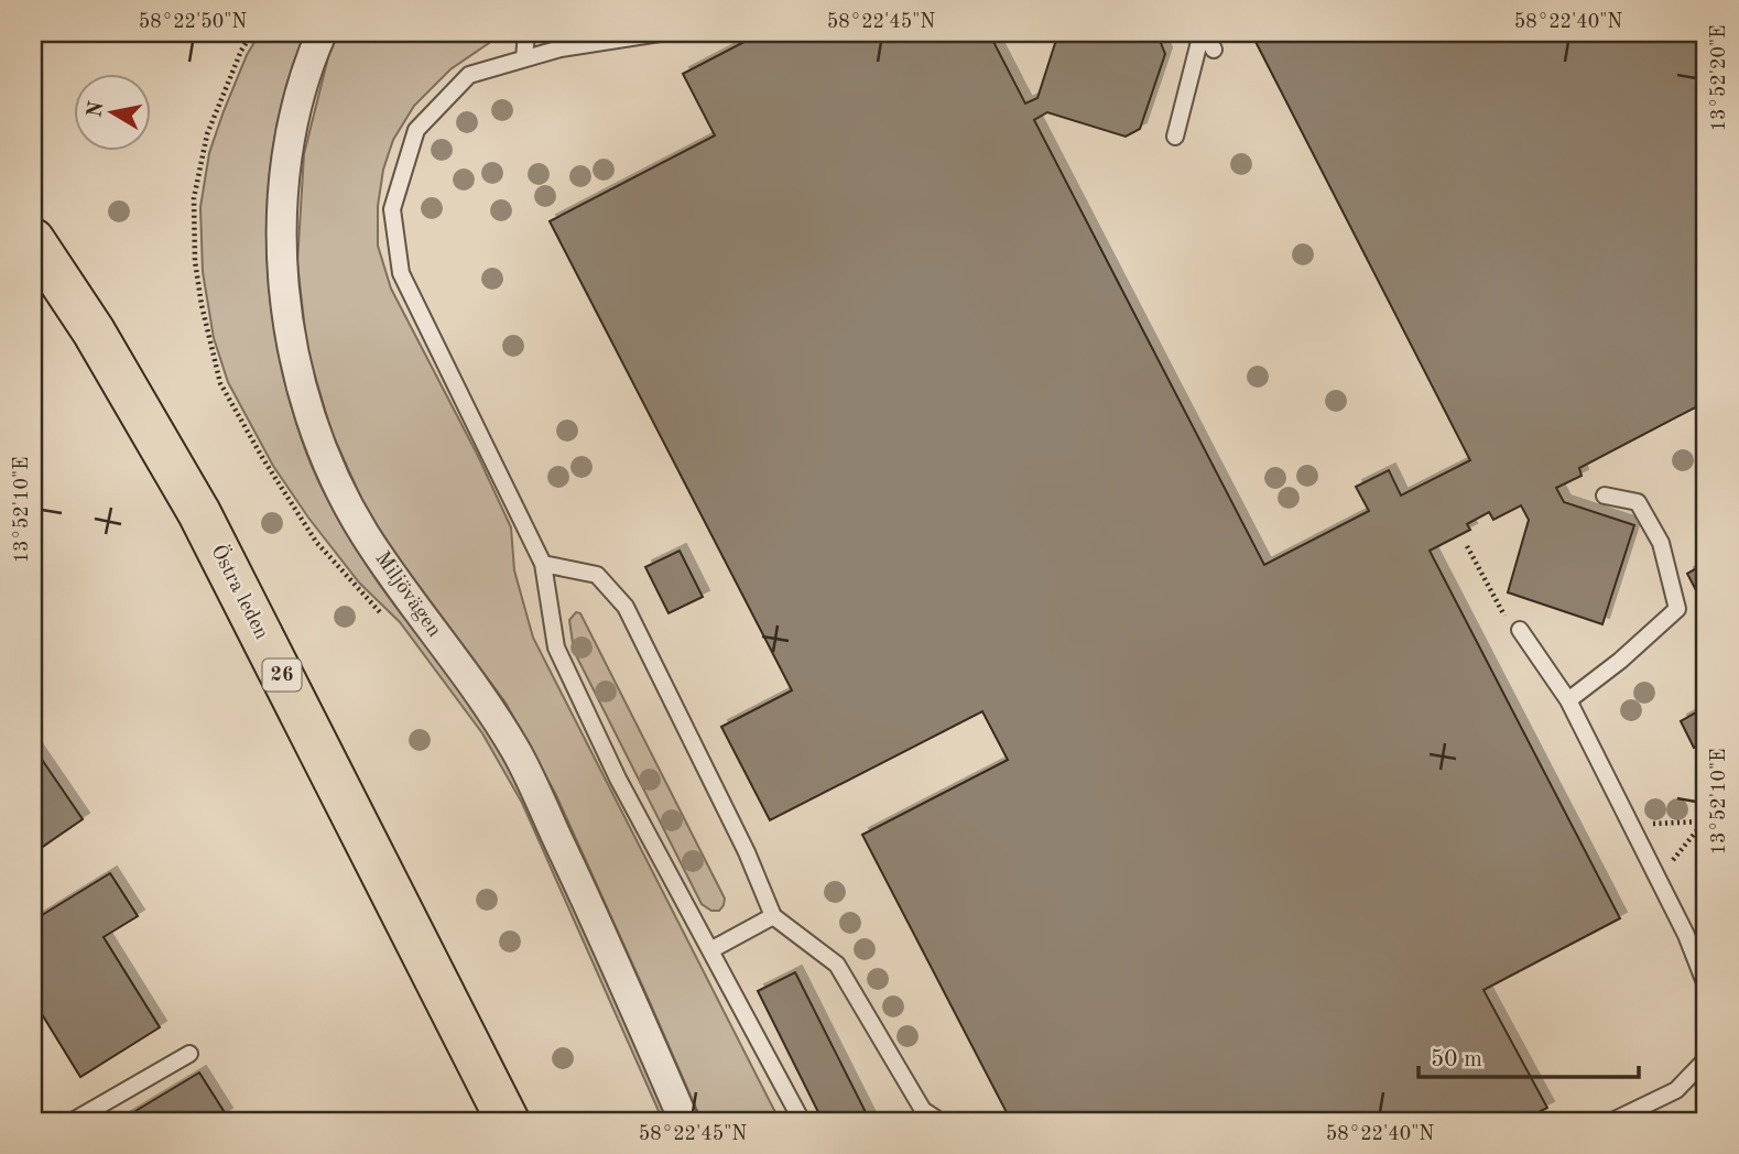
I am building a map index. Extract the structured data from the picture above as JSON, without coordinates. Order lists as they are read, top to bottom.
{
  "streets": {
    "highway": ["Östra leden", "26"],
    "street": ["Miljövägen"]
  },
  "scale_bar": "50 m",
  "north": "left",
  "coordinates": [
    "58°22'50\"N",
    "58°22'45\"N",
    "58°22'40\"N",
    "13°52'20\"E",
    "13°52'10\"E"
  ]
}
